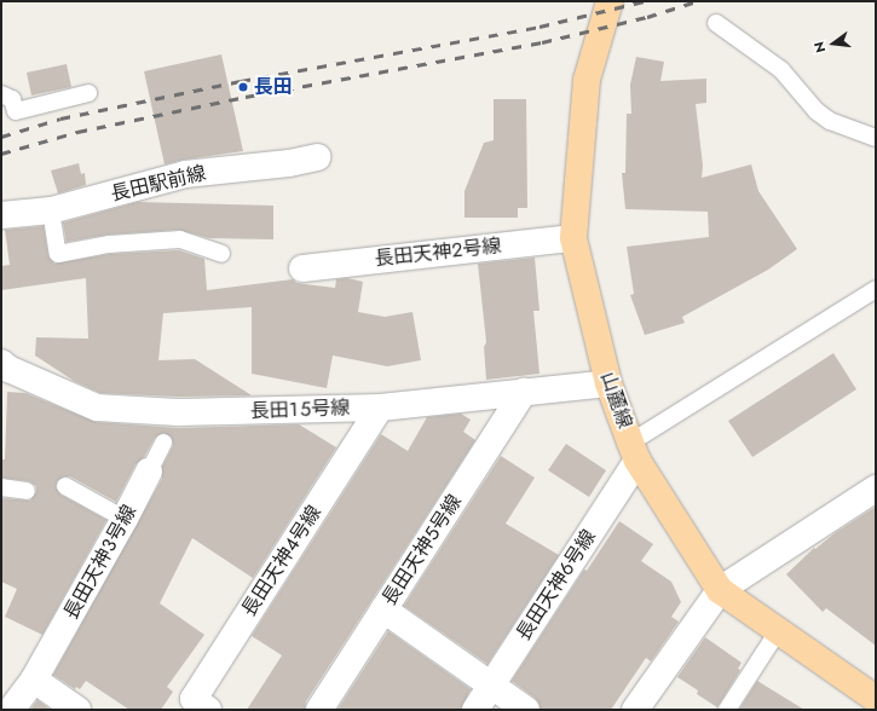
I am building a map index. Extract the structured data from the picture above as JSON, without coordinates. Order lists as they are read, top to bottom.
{
  "streets": {
    "main road": ["山麓線"],
    "street": [
      "長田駅前線",
      "長田天神２号線",
      "長田１５号線",
      "長田天神５号線",
      "長田天神４号線",
      "長田天神３号線",
      "長田天神６号線"
    ]
  },
  "crossings": [
    ["長田天神２号線", "山麓線"],
    ["山麓線", "長田１５号線"],
    ["山麓線", "長田天神６号線"],
    ["長田１５号線", "長田天神５号線"],
    ["長田１５号線", "長田天神４号線"]
  ],
  "places": ["長田"],
  "north": "left"
}
